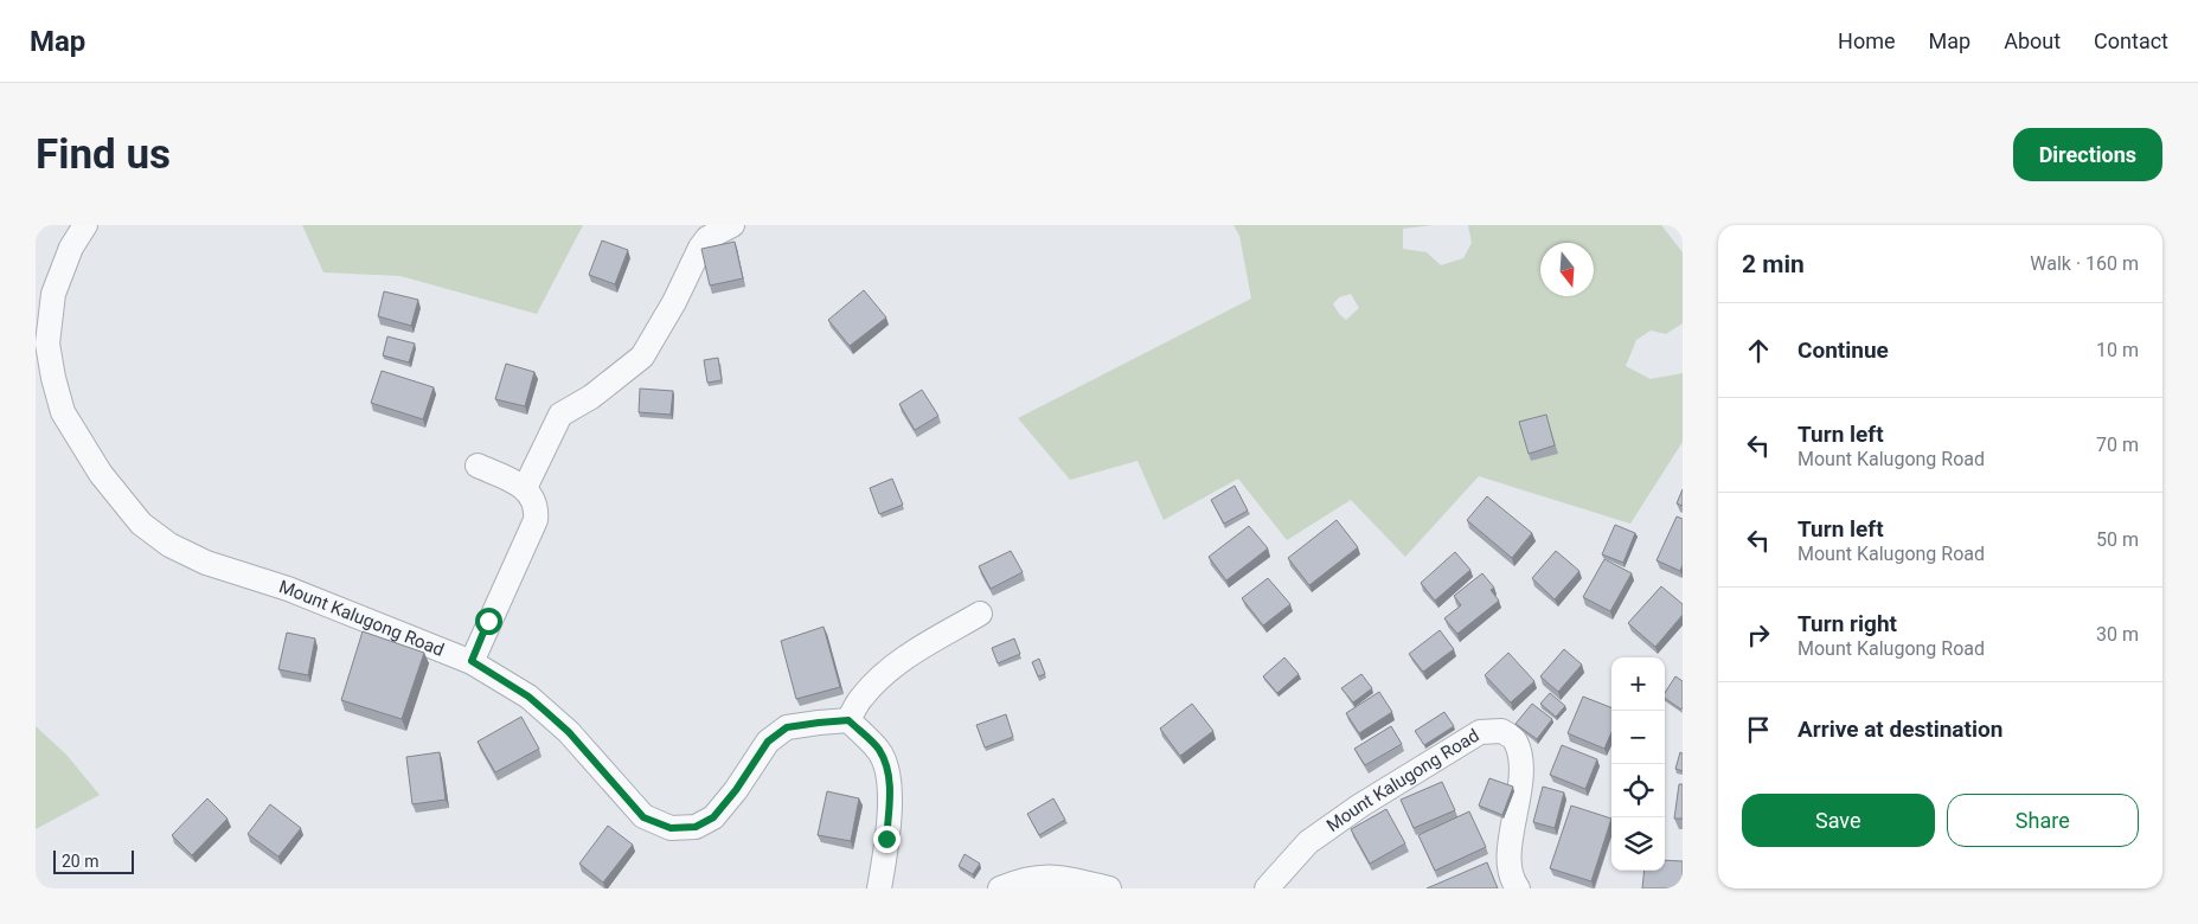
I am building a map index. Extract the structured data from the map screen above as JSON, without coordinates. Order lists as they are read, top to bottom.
{
  "streets": {
    "street": ["Mount Kalugong Road"]
  },
  "scale_bar": "20 m",
  "north": "bottom",
  "page": {
    "header": "Map",
    "nav": [
      "Home",
      "Map",
      "About",
      "Contact"
    ],
    "buttons": [
      "Directions",
      ["Save", "Share"]
    ],
    "title": "Find us",
    "heading": ["2 min", "Walk · 160 m"],
    "list": [
      ["Continue", "10 m"],
      ["Turn left", "Mount Kalugong Road", "70 m"],
      ["Turn left", "Mount Kalugong Road", "50 m"],
      ["Turn right", "Mount Kalugong Road", "30 m"],
      "Arrive at destination"
    ],
    "map_buttons": ["+", "−"],
    "scale": "20 m"
  }
}
